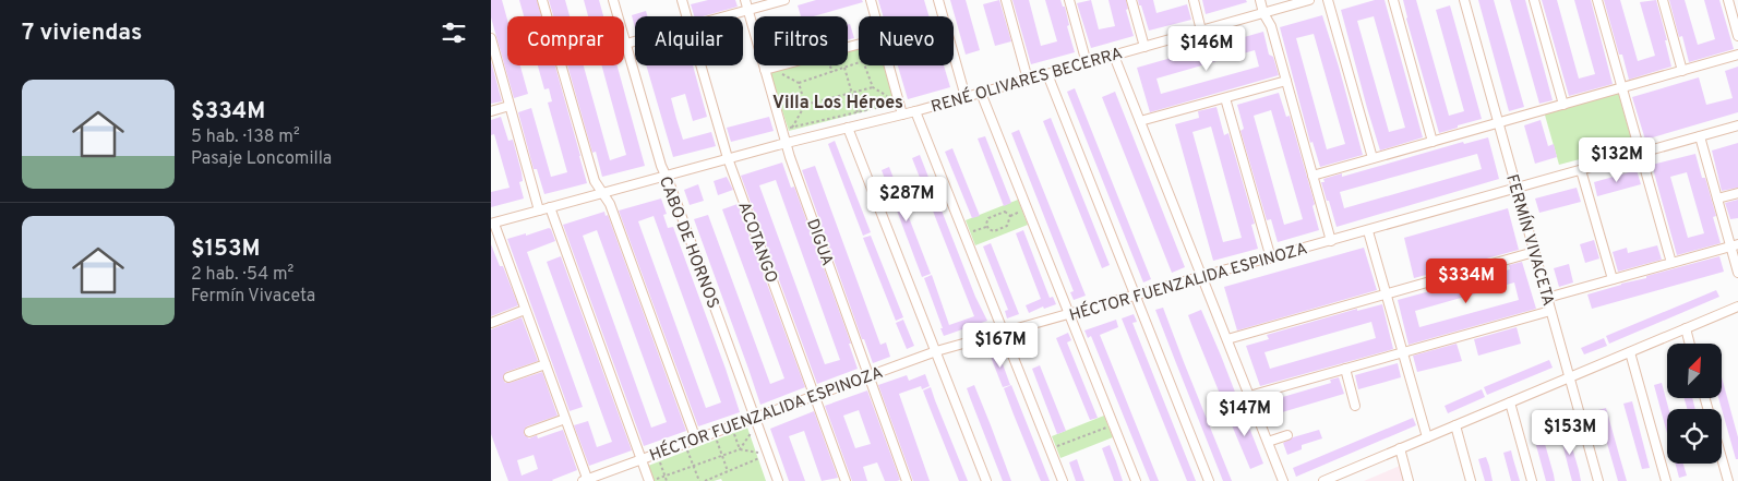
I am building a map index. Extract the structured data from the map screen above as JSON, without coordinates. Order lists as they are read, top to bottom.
{
  "streets": {
    "street": [
      "RENÉ OLIVARES BECERRA",
      "FERMÍN VIVACETA",
      "CABO DE HORNOS",
      "ACOTANGO",
      "DIGUA",
      "HÉCTOR FUENZALIDA ESPINOZA"
    ]
  },
  "crossings": [
    ["RENÉ OLIVARES BECERRA", "CABO DE HORNOS"],
    ["RENÉ OLIVARES BECERRA", "ACOTANGO"],
    ["RENÉ OLIVARES BECERRA", "DIGUA"],
    ["FERMÍN VIVACETA", "HÉCTOR FUENZALIDA ESPINOZA"],
    ["CABO DE HORNOS", "HÉCTOR FUENZALIDA ESPINOZA"],
    ["ACOTANGO", "HÉCTOR FUENZALIDA ESPINOZA"],
    ["DIGUA", "HÉCTOR FUENZALIDA ESPINOZA"]
  ],
  "districts": ["Villa Los Héroes"],
  "north": "top right",
  "page": {
    "heading": "7 viviendas",
    "chip": [
      "Comprar",
      "Alquilar",
      "Filtros",
      "Nuevo"
    ],
    "price": [
      "$146M",
      "$132M",
      "$287M",
      "$334M",
      "$167M",
      "$147M",
      "$153M"
    ],
    "list": [
      {
        "name": "$334M",
        "note": "5 hab. · 138 m² · Pasaje Loncomilla"
      },
      {
        "name": "$153M",
        "note": "2 hab. · 54 m² · Fermín Vivaceta"
      }
    ]
  }
}
